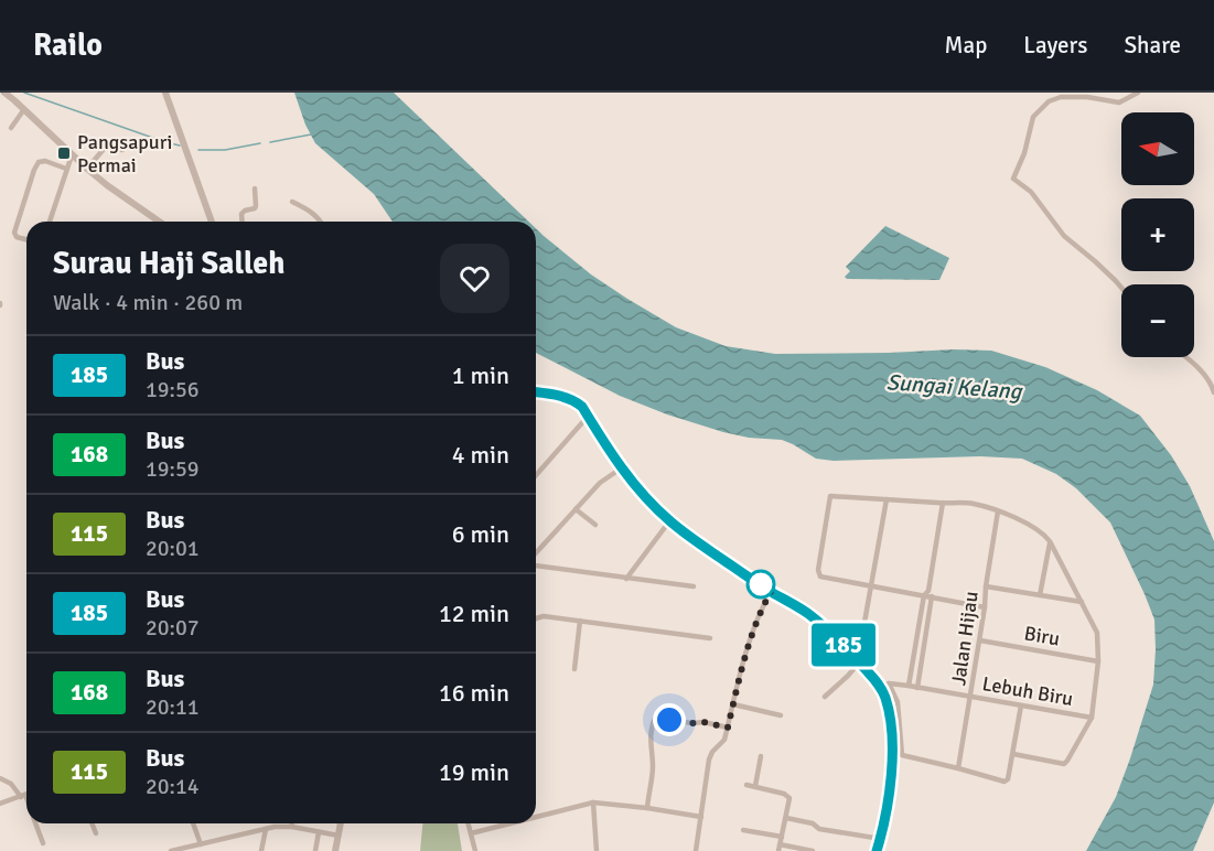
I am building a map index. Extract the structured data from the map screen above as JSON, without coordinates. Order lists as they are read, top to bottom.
{
  "streets": {
    "street": ["Biru", "Jalan Hijau", "Lebuh Biru"]
  },
  "crossings": [
    ["Biru", "Jalan Hijau"],
    ["Jalan Hijau", "Lebuh Biru"]
  ],
  "water": ["Sungai Kelang"],
  "places": {
    "transit": ["Pangsapuri Permai"]
  },
  "lines": ["bus line 185"],
  "north": "left",
  "page": {
    "header": "Railo",
    "nav": ["Map", "Layers", "Share"],
    "on_map": "185",
    "map_buttons": ["+", "−"],
    "heading": ["Surau Haji Salleh", "Walk · 4 min · 260 m"],
    "list": [
      {
        "mark": "185",
        "name": "Bus",
        "note": "19:56",
        "value": "1 min"
      },
      {
        "mark": "168",
        "name": "Bus",
        "note": "19:59",
        "value": "4 min"
      },
      {
        "mark": "115",
        "name": "Bus",
        "note": "20:01",
        "value": "6 min"
      },
      {
        "mark": "185",
        "name": "Bus",
        "note": "20:07",
        "value": "12 min"
      },
      {
        "mark": "168",
        "name": "Bus",
        "note": "20:11",
        "value": "16 min"
      },
      {
        "mark": "115",
        "name": "Bus",
        "note": "20:14",
        "value": "19 min"
      }
    ]
  }
}
